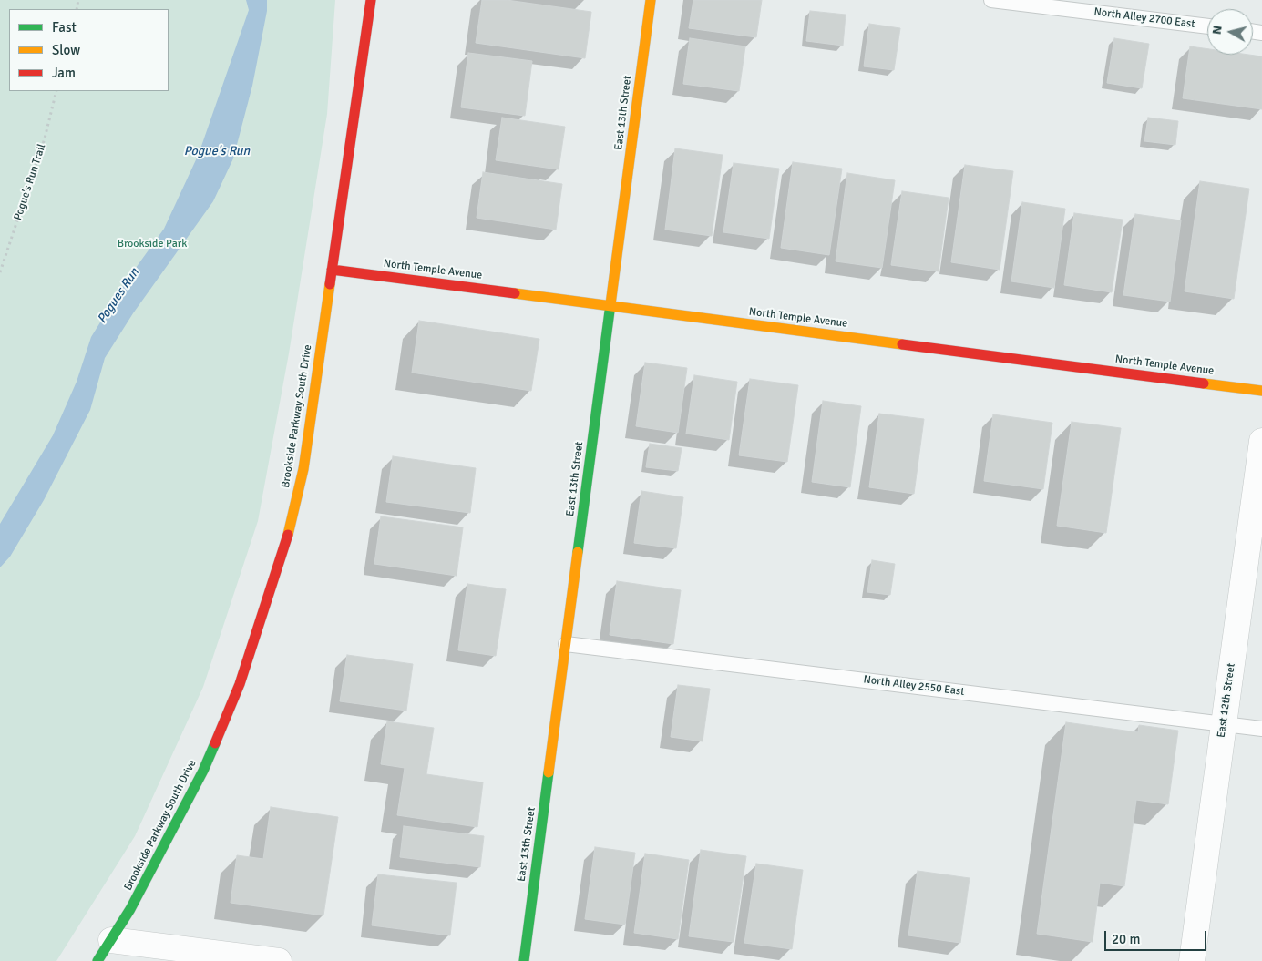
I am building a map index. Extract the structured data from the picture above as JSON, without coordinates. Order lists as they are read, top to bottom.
{
  "streets": {
    "street": [
      "East 13th Street",
      "North Temple Avenue",
      "Brookside Parkway South Drive",
      "East 12th Street"
    ],
    "lane": ["North Alley 2700 East", "North Alley 2550 East"],
    "path": ["Pogue's Run Trail"]
  },
  "crossings": [
    ["East 13th Street", "North Temple Avenue"],
    ["East 13th Street", "North Alley 2550 East"],
    ["North Temple Avenue", "Brookside Parkway South Drive"],
    ["North Alley 2550 East", "East 12th Street"]
  ],
  "water": ["Pogue's Run", "Pogues Run"],
  "parks": ["Brookside Park"],
  "legend": ["Fast", "Slow", "Jam"],
  "scale_bar": "20 m",
  "north": "left"
}
